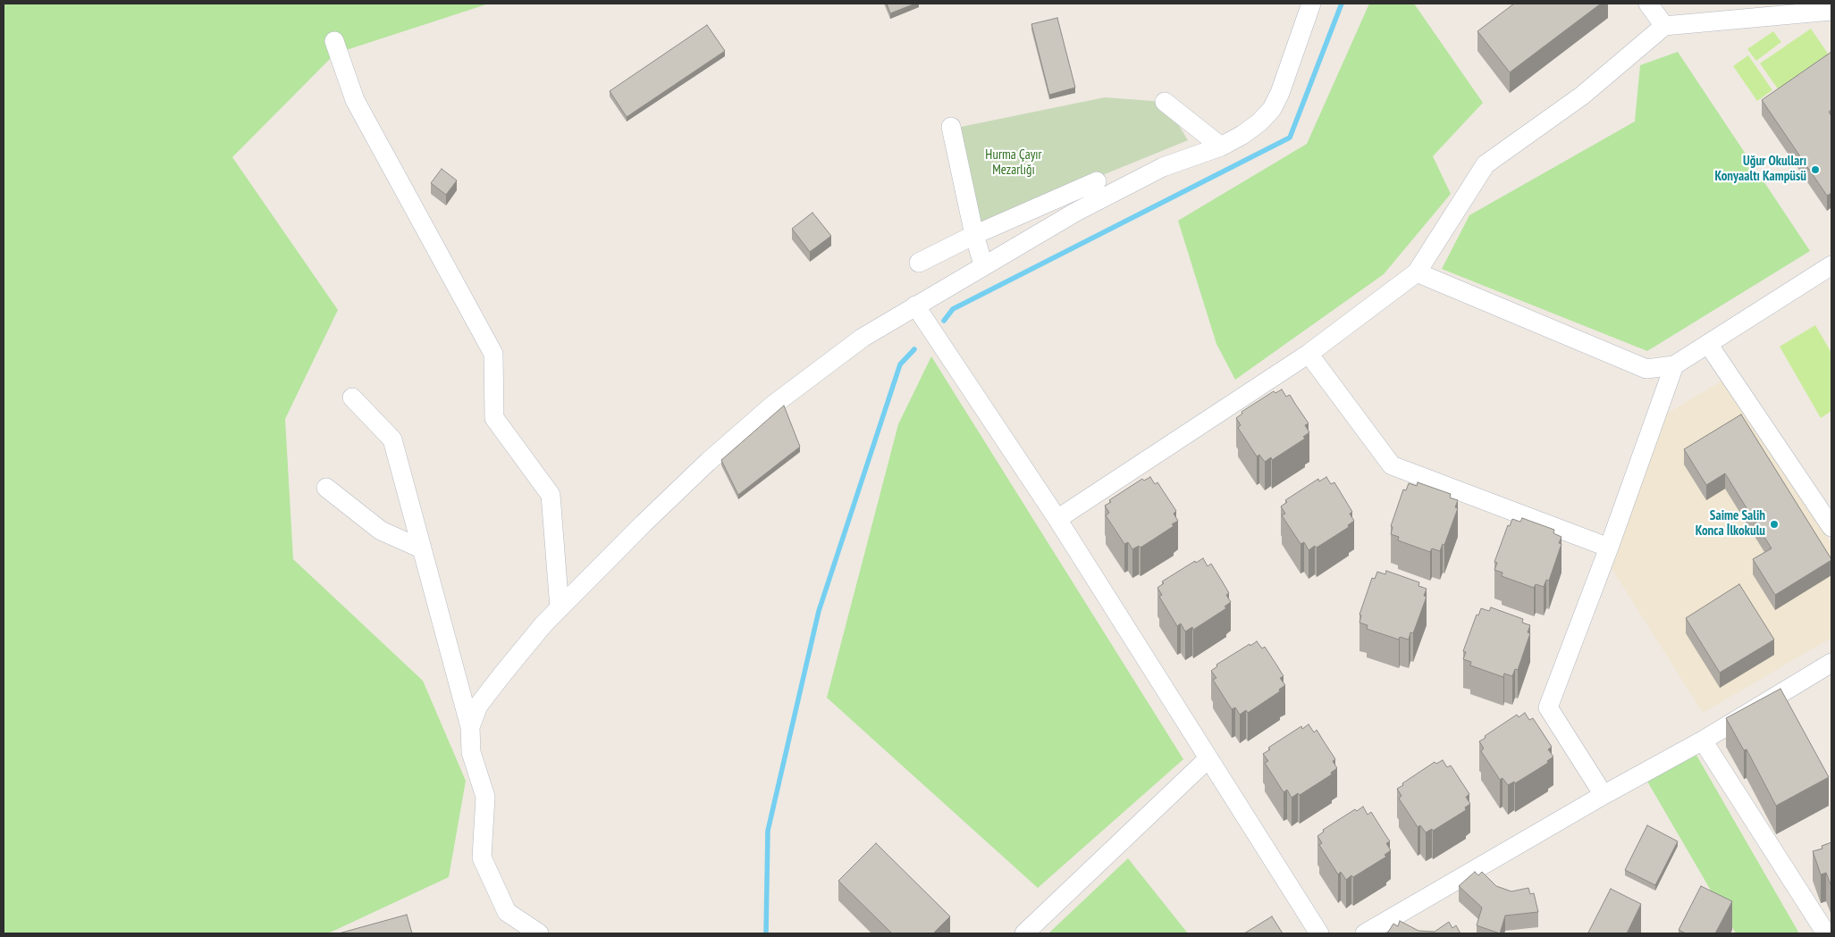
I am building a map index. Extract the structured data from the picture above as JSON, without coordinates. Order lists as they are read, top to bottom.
{
  "parks": ["Hurma Çayır Mezarlığı"],
  "places": ["Uğur Okulları Konyaaltı Kampüsü", "Saime Salih Konca İlkokulu"]
}
